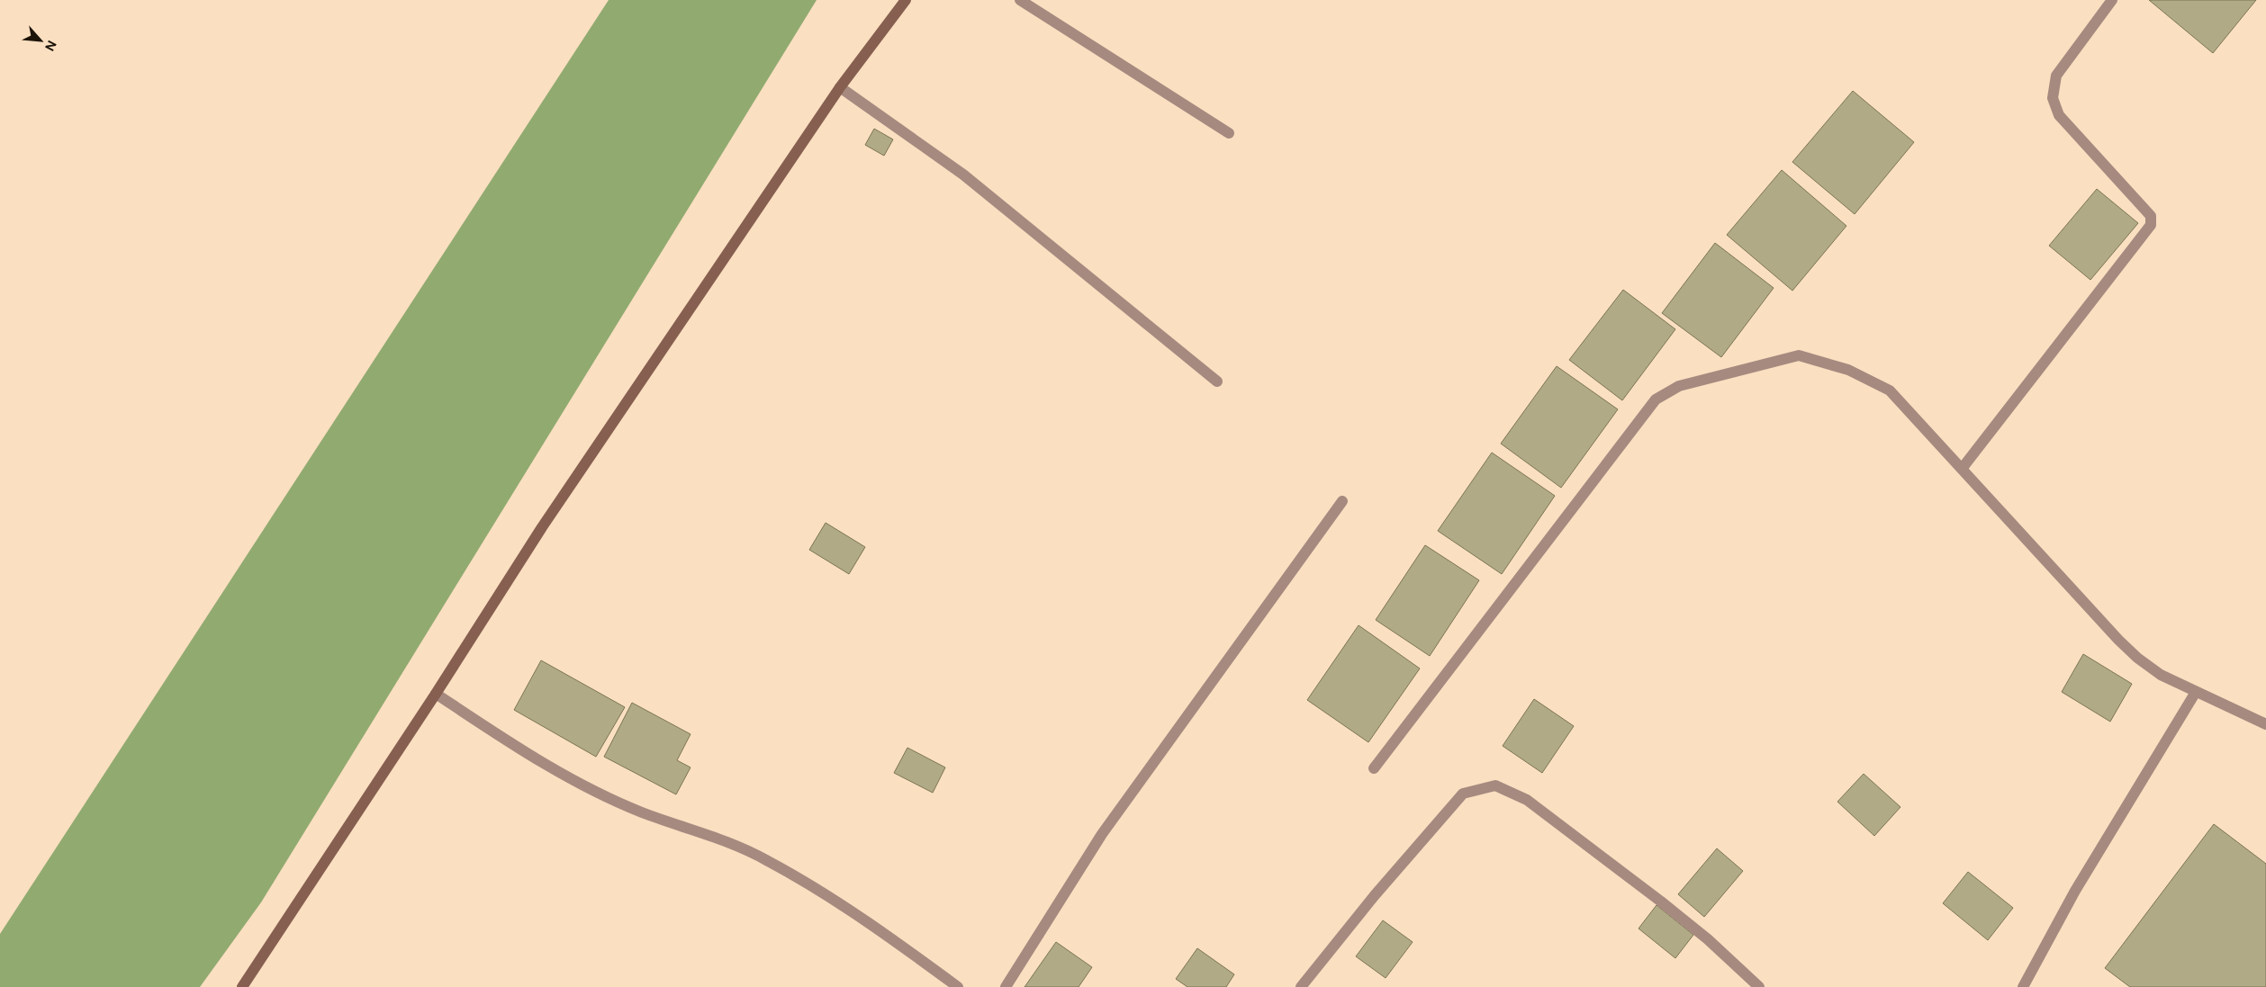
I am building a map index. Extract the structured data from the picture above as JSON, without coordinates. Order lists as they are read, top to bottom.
{
  "north": "bottom right"
}
